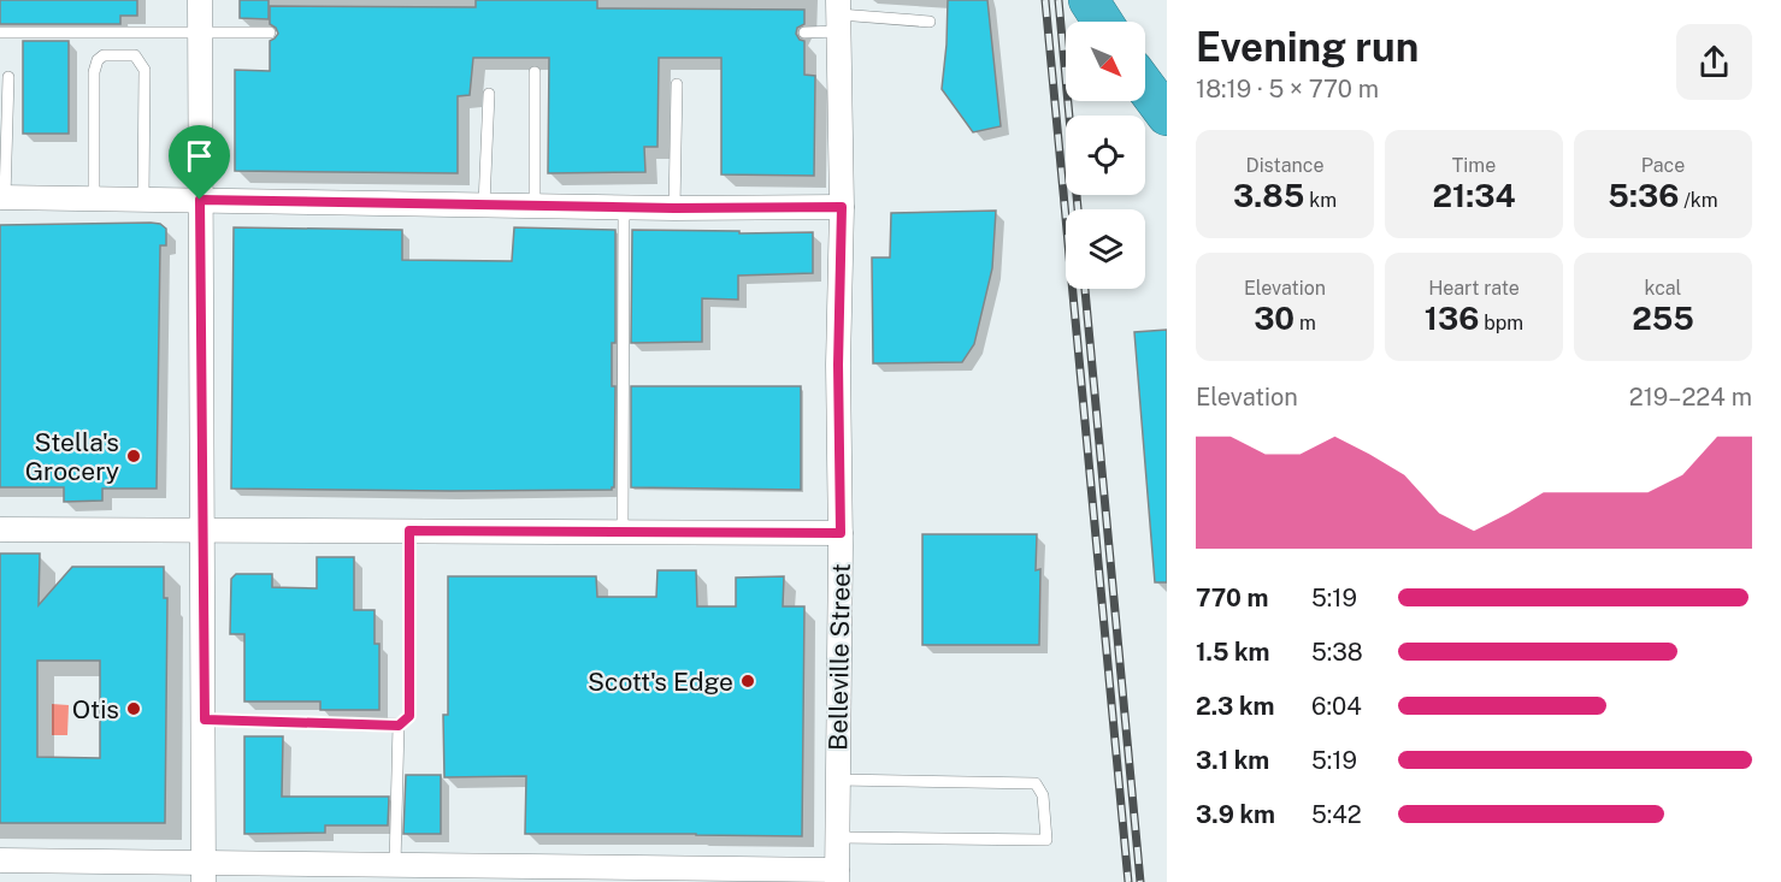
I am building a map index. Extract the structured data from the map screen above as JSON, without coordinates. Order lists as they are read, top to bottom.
{
  "streets": {
    "street": ["Belleville Street"]
  },
  "places": ["Stella's Grocery", "Scott's Edge", "Otis"],
  "north": "bottom right",
  "page": {
    "heading": ["Evening run", "18:19 · 5 × 770 m"],
    "stats": [
      ["Distance", "3.85 km"],
      ["Time", "21:34"],
      ["Pace", "5:36 /km"],
      ["Elevation", "30 m"],
      ["Heart rate", "136 bpm"],
      ["kcal", "255"]
    ],
    "chart": ["Elevation", "219–224 m"],
    "list": [
      {
        "name": "770 m",
        "note": "5:19"
      },
      {
        "name": "1.5 km",
        "note": "5:38"
      },
      {
        "name": "2.3 km",
        "note": "6:04"
      },
      {
        "name": "3.1 km",
        "note": "5:19"
      },
      {
        "name": "3.9 km",
        "note": "5:42"
      }
    ]
  }
}
